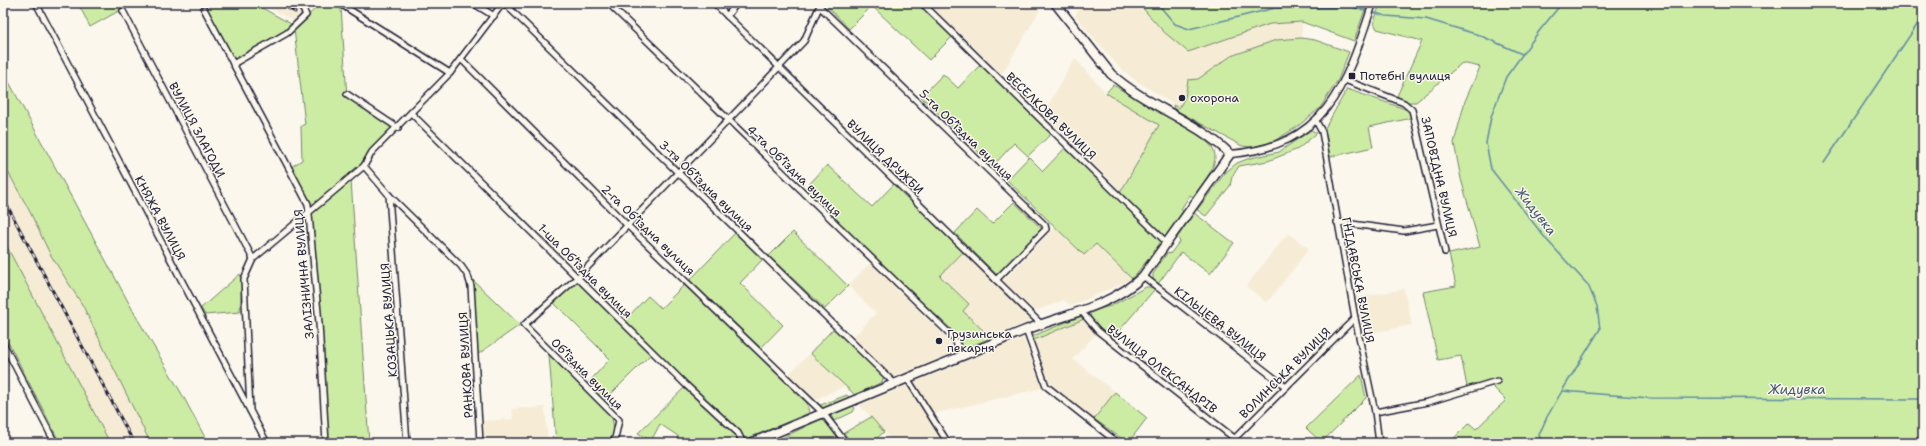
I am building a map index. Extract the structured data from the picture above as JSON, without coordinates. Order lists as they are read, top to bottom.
{
  "streets": {
    "street": [
      "ВЕСЕЛКОВА ВУЛИЦЯ",
      "ВУЛИЦЯ ЗЛАГОДИ",
      "5-та Обʼїздна вулиця",
      "ВУЛИЦЯ ДРУЖБИ",
      "4-та Обʼїздна вулиця",
      "ЗАПОВІДНА ВУЛИЦЯ",
      "3-тя Обʼїздна вулиця",
      "КНЯЖА ВУЛИЦЯ",
      "2-га Обʼїздна вулиця",
      "1-ша Обʼїздна вулиця",
      "ЗАЛІЗНИЧНА ВУЛИЦЯ",
      "ГНІДАВСЬКА ВУЛИЦЯ",
      "КОЗАЦЬКА ВУЛИЦЯ",
      "КІЛЬЦЕВА ВУЛИЦЯ",
      "РАНКОВА ВУЛИЦЯ",
      "ВУЛИЦЯ ОЛЕКСАНДРІВ",
      "ВОЛИНСЬКА ВУЛИЦЯ",
      "Обʼїздна вулиця"
    ]
  },
  "crossings": [
    ["5-та Обʼїздна вулиця", "ВУЛИЦЯ ДРУЖБИ"],
    ["1-ша Обʼїздна вулиця", "Обʼїздна вулиця"],
    ["ГНІДАВСЬКА ВУЛИЦЯ", "ВОЛИНСЬКА ВУЛИЦЯ"],
    ["КОЗАЦЬКА ВУЛИЦЯ", "РАНКОВА ВУЛИЦЯ"],
    ["КІЛЬЦЕВА ВУЛИЦЯ", "ВОЛИНСЬКА ВУЛИЦЯ"],
    ["ВУЛИЦЯ ОЛЕКСАНДРІВ", "ВОЛИНСЬКА ВУЛИЦЯ"]
  ],
  "water": ["Жидувка"],
  "places": {
    "transit": ["Потебні вулиця"],
    "other": ["охорона", "Грузинська пекарня"]
  }
}
